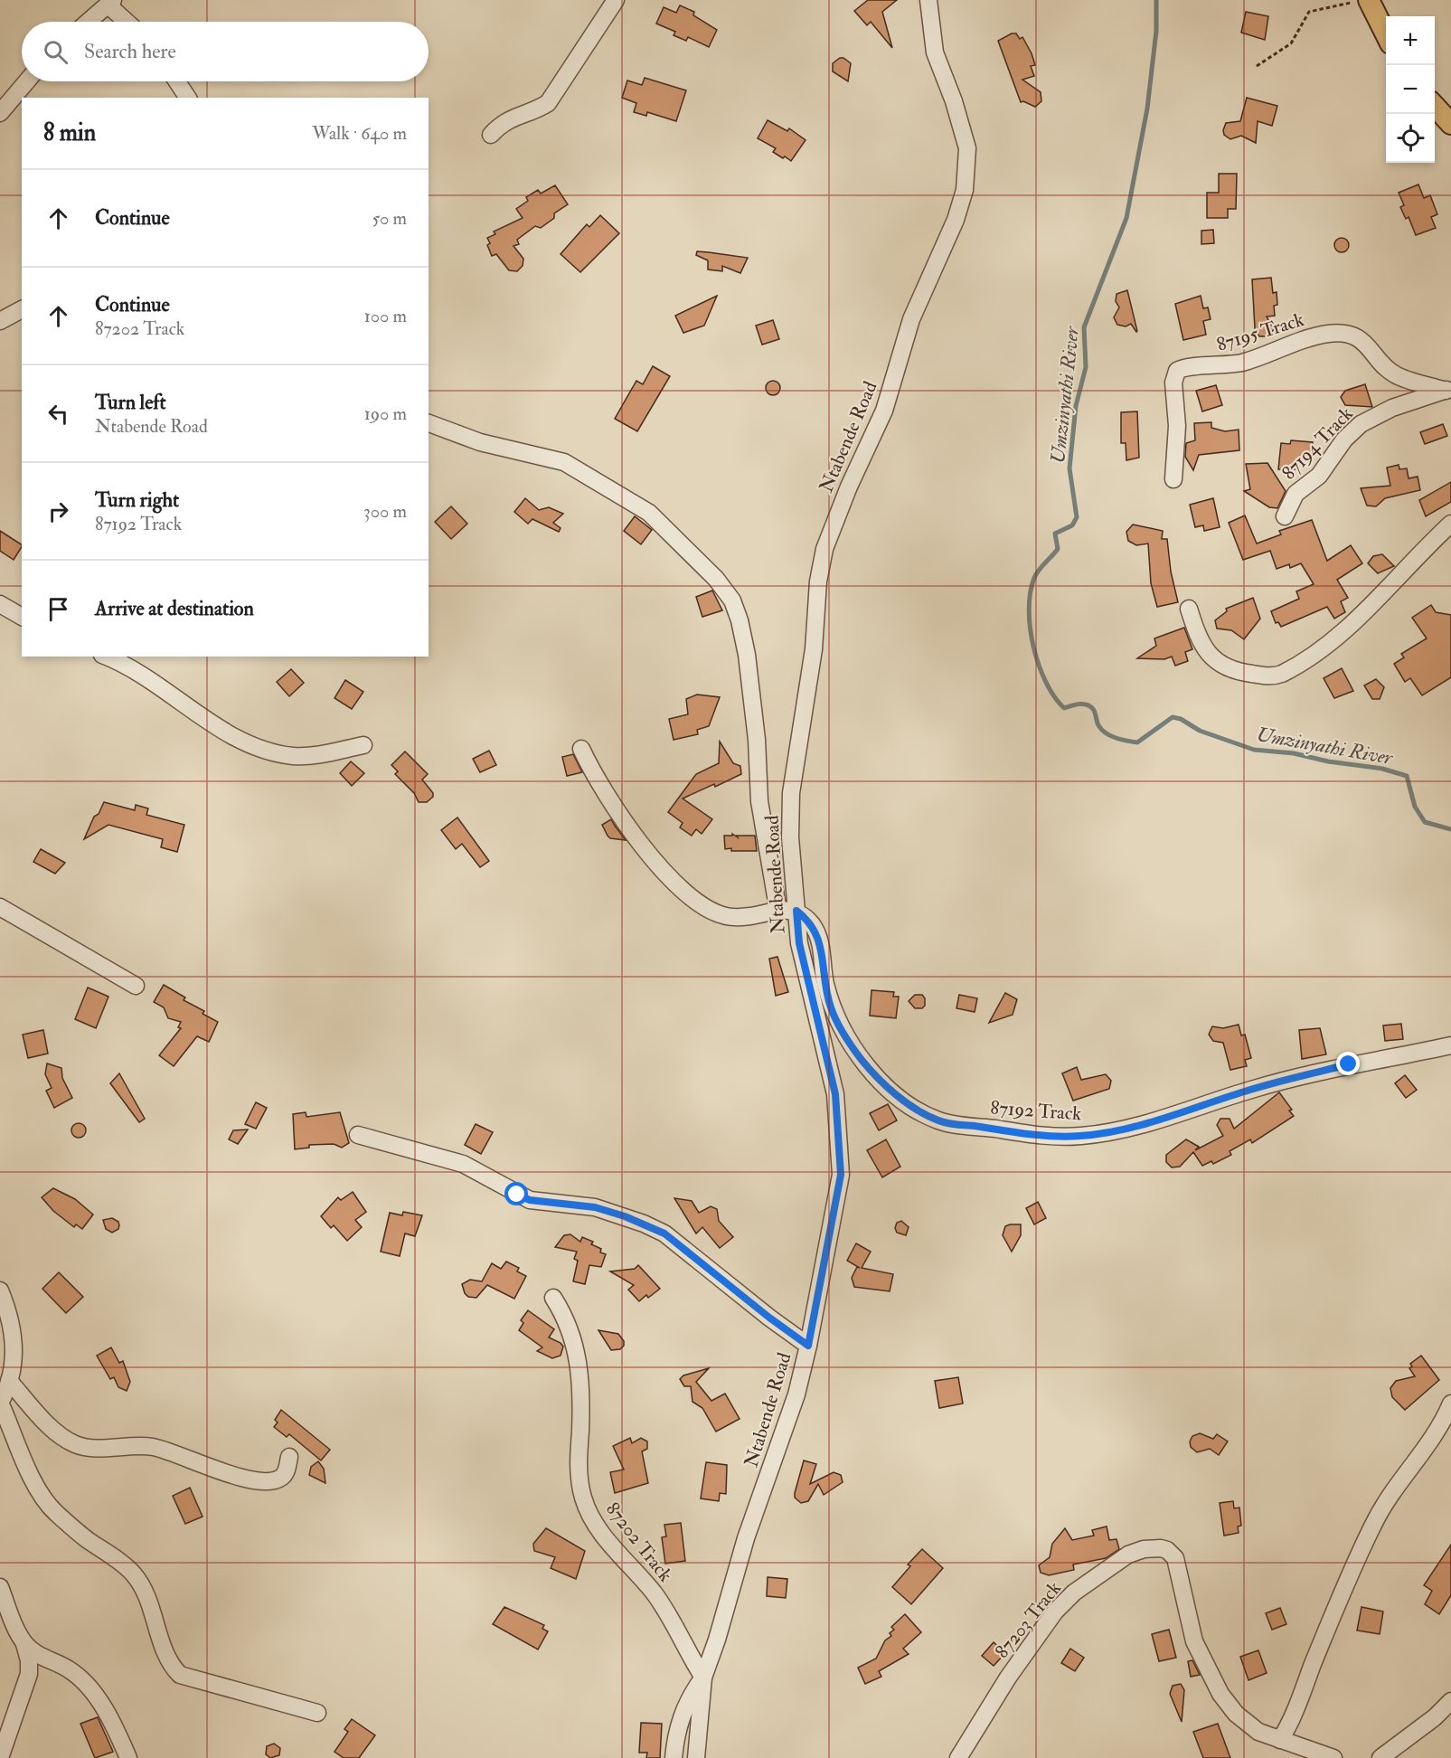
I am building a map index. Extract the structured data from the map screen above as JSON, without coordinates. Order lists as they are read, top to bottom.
{
  "streets": {
    "street": [
      "87195 Track",
      "Ntabende Road",
      "87194 Track",
      "87192 Track",
      "87202 Track",
      "87203 Track"
    ]
  },
  "crossings": [
    ["87195 Track", "87194 Track"],
    ["Ntabende Road", "87192 Track"],
    ["Ntabende Road", "87202 Track"]
  ],
  "water": ["Umzinyathi River"],
  "page": {
    "map_buttons": ["+", "−"],
    "search": "Search here",
    "heading": ["8 min", "Walk · 640 m"],
    "list": [
      ["Continue", "50 m"],
      ["Continue", "87202 Track", "100 m"],
      ["Turn left", "Ntabende Road", "190 m"],
      ["Turn right", "87192 Track", "300 m"],
      "Arrive at destination"
    ]
  }
}
